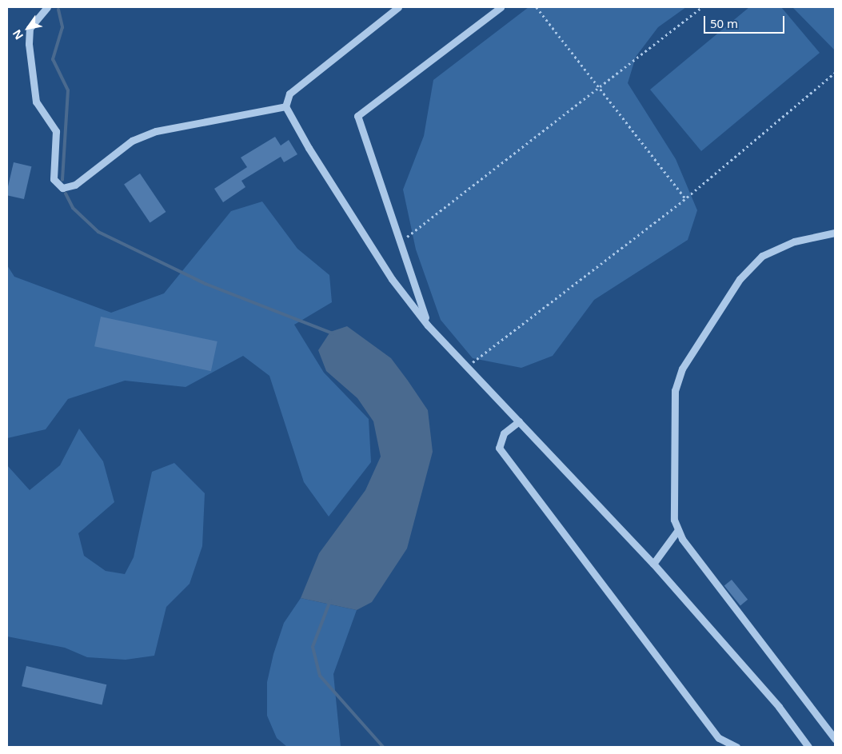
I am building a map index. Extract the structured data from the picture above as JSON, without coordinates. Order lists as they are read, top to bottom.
{
  "scale_bar": "50 m",
  "north": "bottom left"
}
